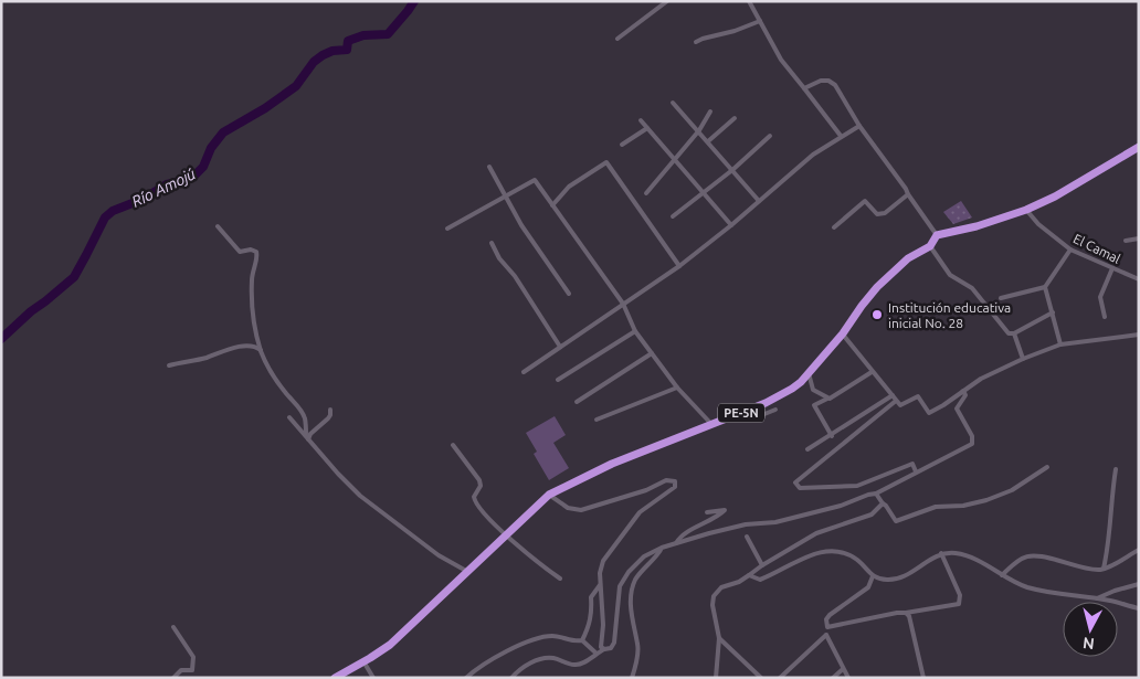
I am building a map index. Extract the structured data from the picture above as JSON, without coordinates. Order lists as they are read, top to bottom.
{
  "streets": {
    "highway": ["PE-5N"],
    "street": ["El Camal"]
  },
  "water": ["Río Amojú"],
  "places": ["Institución educativa inicial No. 28"],
  "north": "bottom"
}
